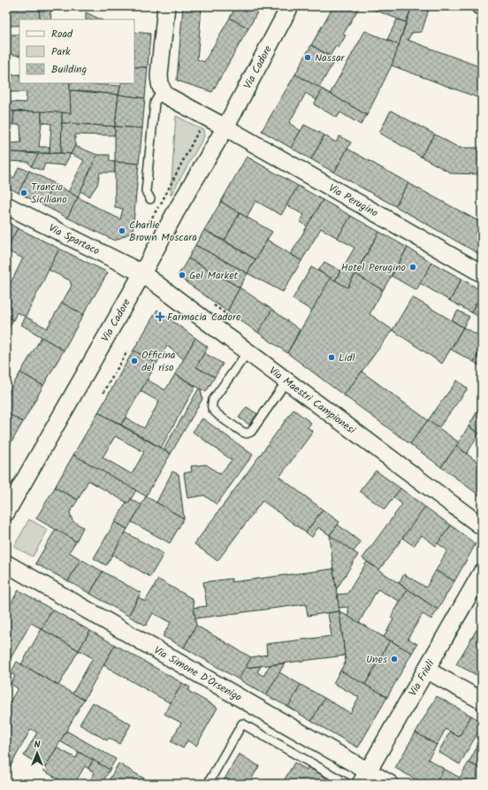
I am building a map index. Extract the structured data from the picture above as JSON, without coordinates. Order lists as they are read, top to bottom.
{
  "streets": {
    "street": [
      "Via Cadore",
      "Via Perugino",
      "Via Spartaco",
      "Via Maestri Campionesi",
      "Via Simone D'Orsenigo",
      "Via Friuli"
    ]
  },
  "crossings": [
    ["Via Cadore", "Via Perugino"],
    ["Via Cadore", "Via Spartaco"],
    ["Via Cadore", "Via Maestri Campionesi"],
    ["Via Spartaco", "Via Maestri Campionesi"],
    ["Via Simone D'Orsenigo", "Via Friuli"]
  ],
  "places": {
    "other": [
      "Nassar",
      "Trancio Siciliano",
      "Charlie Brown Moscara",
      "Hotel Perugino",
      "Gel Market",
      "Lidl",
      "Officina del riso",
      "Unes"
    ],
    "health": ["Farmacia Cadore"]
  },
  "legend": ["Road", "Park", "Building"],
  "north": "top"
}
